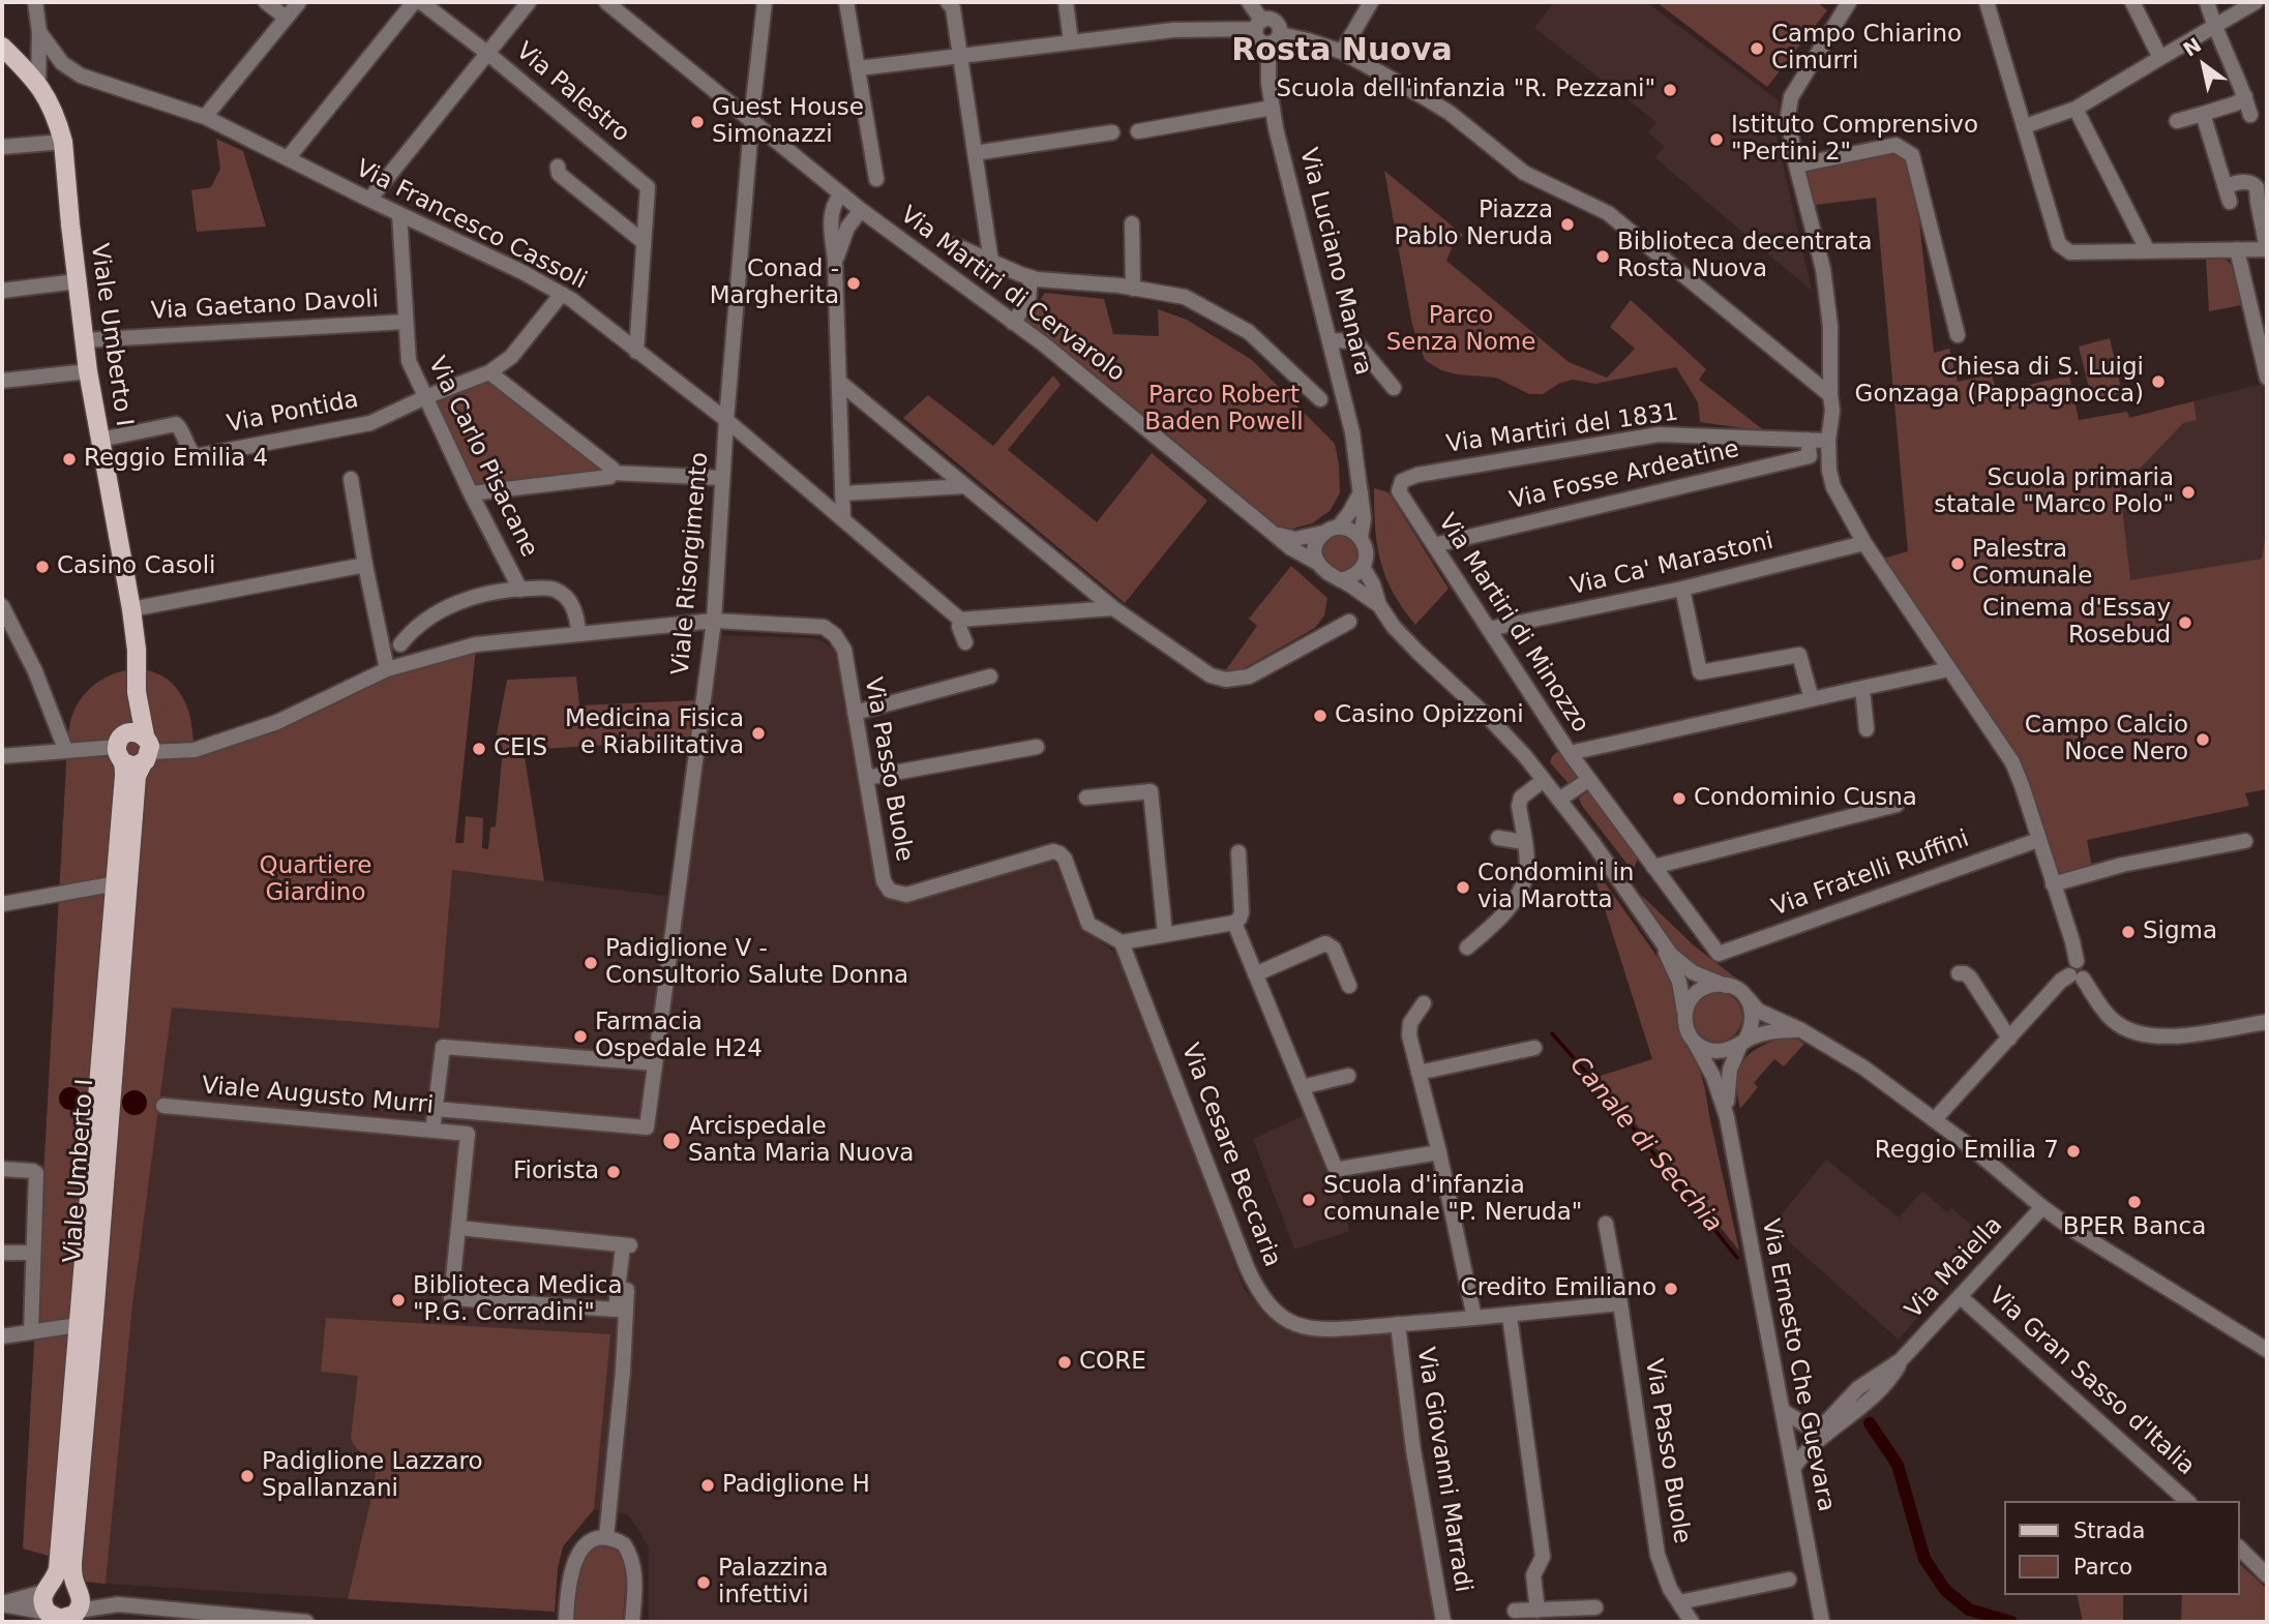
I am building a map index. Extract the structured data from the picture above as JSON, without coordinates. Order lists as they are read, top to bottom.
{
  "streets": {
    "main road": ["Viale Umberto I"],
    "street": [
      "Via Palestro",
      "Via Francesco Cassoli",
      "Via Luciano Manara",
      "Via Martiri di Cervarolo",
      "Via Gaetano Davoli",
      "Via Pontida",
      "Via Martiri del 1831",
      "Via Carlo Pisacane",
      "Via Fosse Ardeatine",
      "Viale Risorgimento",
      "Via Ca' Marastoni",
      "Via Martiri di Minozzo",
      "Via Passo Buole",
      "Via Fratelli Ruffini",
      "Viale Augusto Murri",
      "Via Cesare Beccaria",
      "Via Maiella",
      "Via Ernesto Che Guevara",
      "Via Gran Sasso d'Italia",
      "Via Giovanni Marradi"
    ]
  },
  "crossings": [
    ["Via Palestro", "Via Francesco Cassoli"],
    ["Via Francesco Cassoli", "Viale Umberto I"],
    ["Via Francesco Cassoli", "Via Carlo Pisacane"],
    ["Via Francesco Cassoli", "Viale Risorgimento"],
    ["Via Luciano Manara", "Via Martiri di Cervarolo"],
    ["Via Martiri di Cervarolo", "Viale Risorgimento"],
    ["Via Martiri di Cervarolo", "Via Maiella"],
    ["Via Martiri di Cervarolo", "Via Ernesto Che Guevara"],
    ["Via Gaetano Davoli", "Viale Umberto I"],
    ["Via Gaetano Davoli", "Via Carlo Pisacane"],
    ["Viale Umberto I", "Via Pontida"],
    ["Viale Umberto I", "Via Passo Buole"],
    ["Via Pontida", "Via Carlo Pisacane"],
    ["Via Martiri del 1831", "Via Fosse Ardeatine"],
    ["Via Martiri del 1831", "Via Martiri di Minozzo"],
    ["Via Fosse Ardeatine", "Via Martiri di Minozzo"],
    ["Viale Risorgimento", "Via Passo Buole"],
    ["Viale Risorgimento", "Viale Augusto Murri"],
    ["Via Ca' Marastoni", "Via Martiri di Minozzo"],
    ["Via Martiri di Minozzo", "Via Fratelli Ruffini"],
    ["Via Passo Buole", "Via Cesare Beccaria"],
    ["Via Cesare Beccaria", "Via Giovanni Marradi"],
    ["Via Maiella", "Via Ernesto Che Guevara"],
    ["Via Maiella", "Via Gran Sasso d'Italia"]
  ],
  "districts": ["Rosta Nuova"],
  "water": ["Canale di Secchia"],
  "parks": ["Parco Senza Nome", "Parco Robert Baden Powell", "Quartiere Giardino"],
  "places": [
    "Campo Chiarino Cimurri",
    "Scuola dell'infanzia \"R. Pezzani\"",
    "Guest House Simonazzi",
    "Istituto Comprensivo \"Pertini 2\"",
    "Piazza Pablo Neruda",
    "Biblioteca decentrata Rosta Nuova",
    "Conad - Margherita",
    "Chiesa di S. Luigi Gonzaga (Pappagnocca)",
    "Reggio Emilia 4",
    "Scuola primaria statale \"Marco Polo\"",
    "Palestra Comunale",
    "Casino Casoli",
    "Cinema d'Essay Rosebud",
    "Casino Opizzoni",
    "Medicina Fisica e Riabilitativa",
    "Campo Calcio Noce Nero",
    "CEIS",
    "Condominio Cusna",
    "Condomini in via Marotta",
    "Sigma",
    "Padiglione V - Consultorio Salute Donna",
    "Farmacia Ospedale H24",
    "Arcispedale Santa Maria Nuova",
    "Reggio Emilia 7",
    "Fiorista",
    "Scuola d'infanzia comunale \"P. Neruda\"",
    "BPER Banca",
    "Credito Emiliano",
    "Biblioteca Medica \"P.G. Corradini\"",
    "CORE",
    "Padiglione Lazzaro Spallanzani",
    "Padiglione H",
    "Palazzina infettivi"
  ],
  "legend": ["Strada", "Parco"],
  "north": "top left"
}
